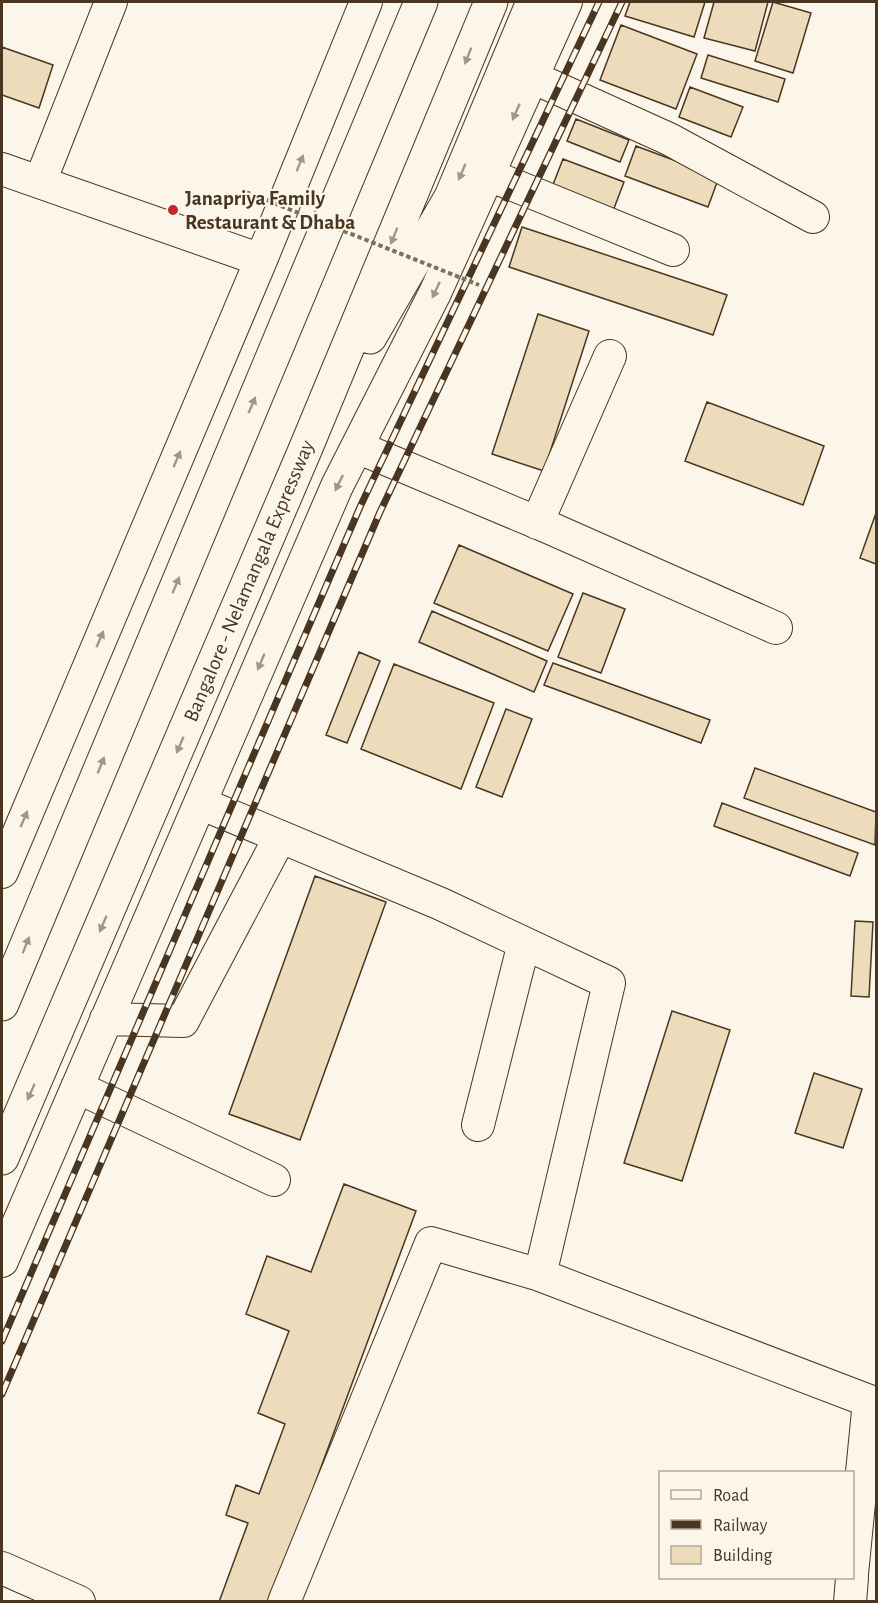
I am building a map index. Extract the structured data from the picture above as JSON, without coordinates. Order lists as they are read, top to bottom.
{
  "streets": {
    "highway": ["Bangalore - Nelamangala Expressway"]
  },
  "places": ["Janapriya Family Restaurant & Dhaba"],
  "legend": ["Road", "Railway", "Building"]
}
